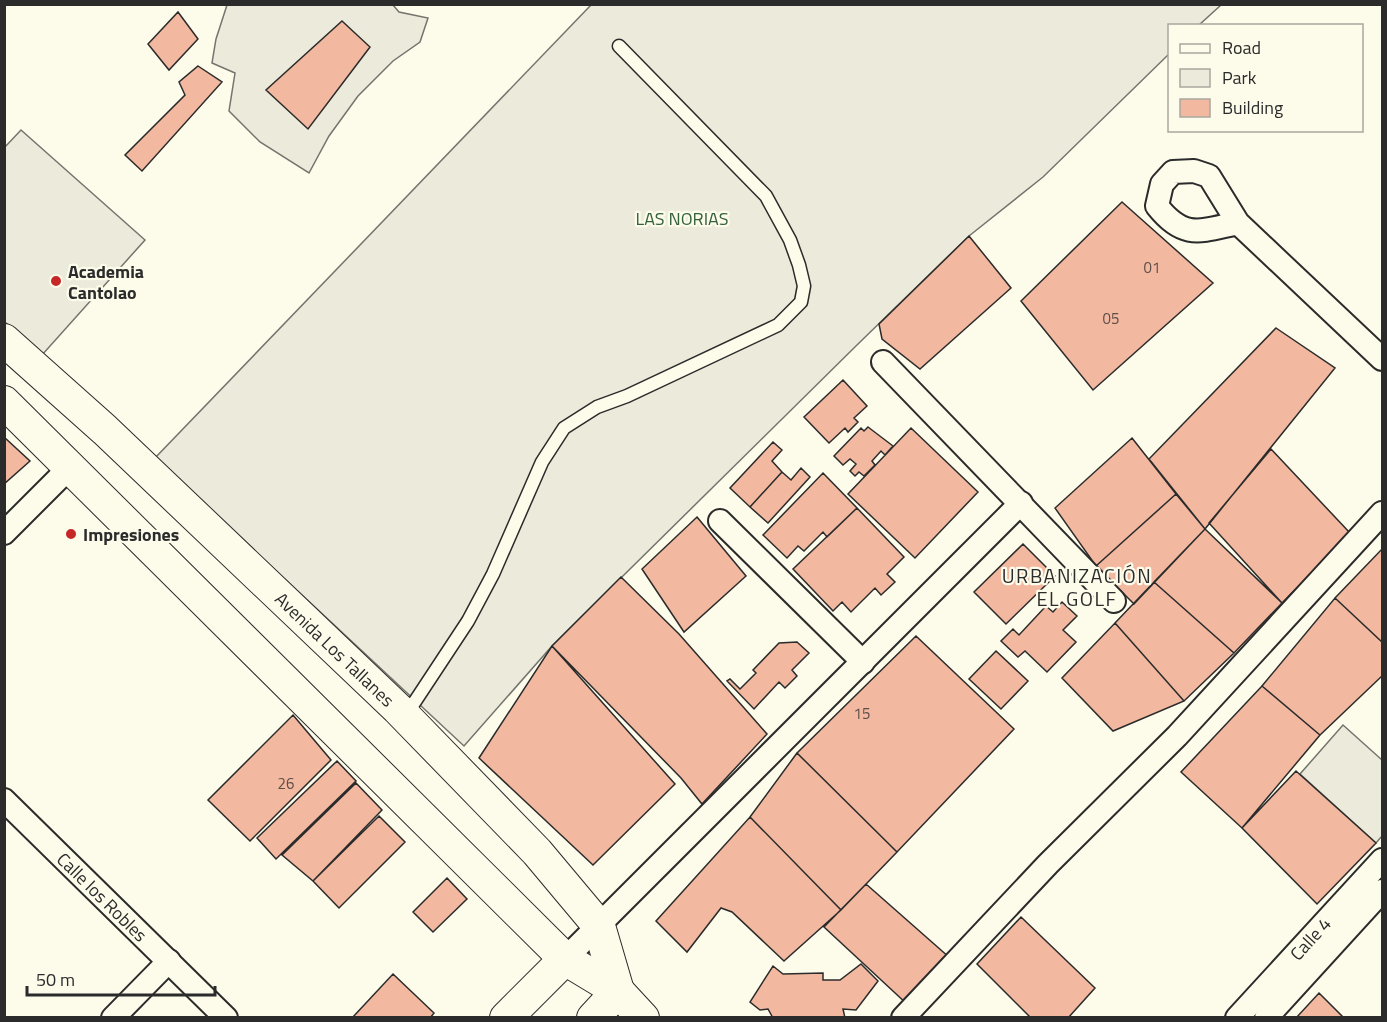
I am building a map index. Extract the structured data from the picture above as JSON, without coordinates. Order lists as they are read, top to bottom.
{
  "streets": {
    "main road": ["Avenida Los Tallanes"],
    "street": ["Calle los Robles", "Calle 4"]
  },
  "districts": ["URBANIZACIÓN EL GOLF"],
  "parks": ["LAS NORIAS"],
  "places": ["Academia Cantolao", "Impresiones"],
  "house_numbers": [
    "01",
    "05",
    "15",
    "26"
  ],
  "legend": ["Road", "Park", "Building"],
  "scale_bar": "50 m"
}
